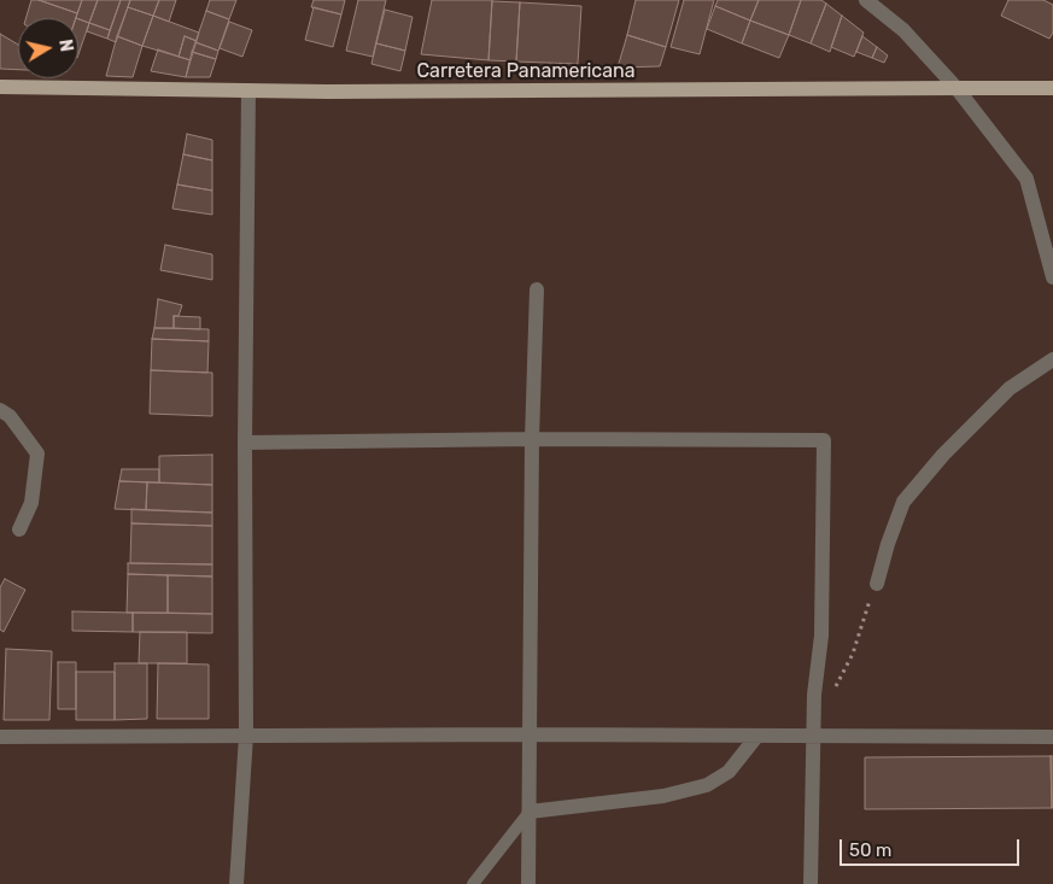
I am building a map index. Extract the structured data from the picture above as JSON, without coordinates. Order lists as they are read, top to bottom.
{
  "streets": {
    "main road": ["Carretera Panamericana"]
  },
  "scale_bar": "50 m",
  "north": "right"
}
